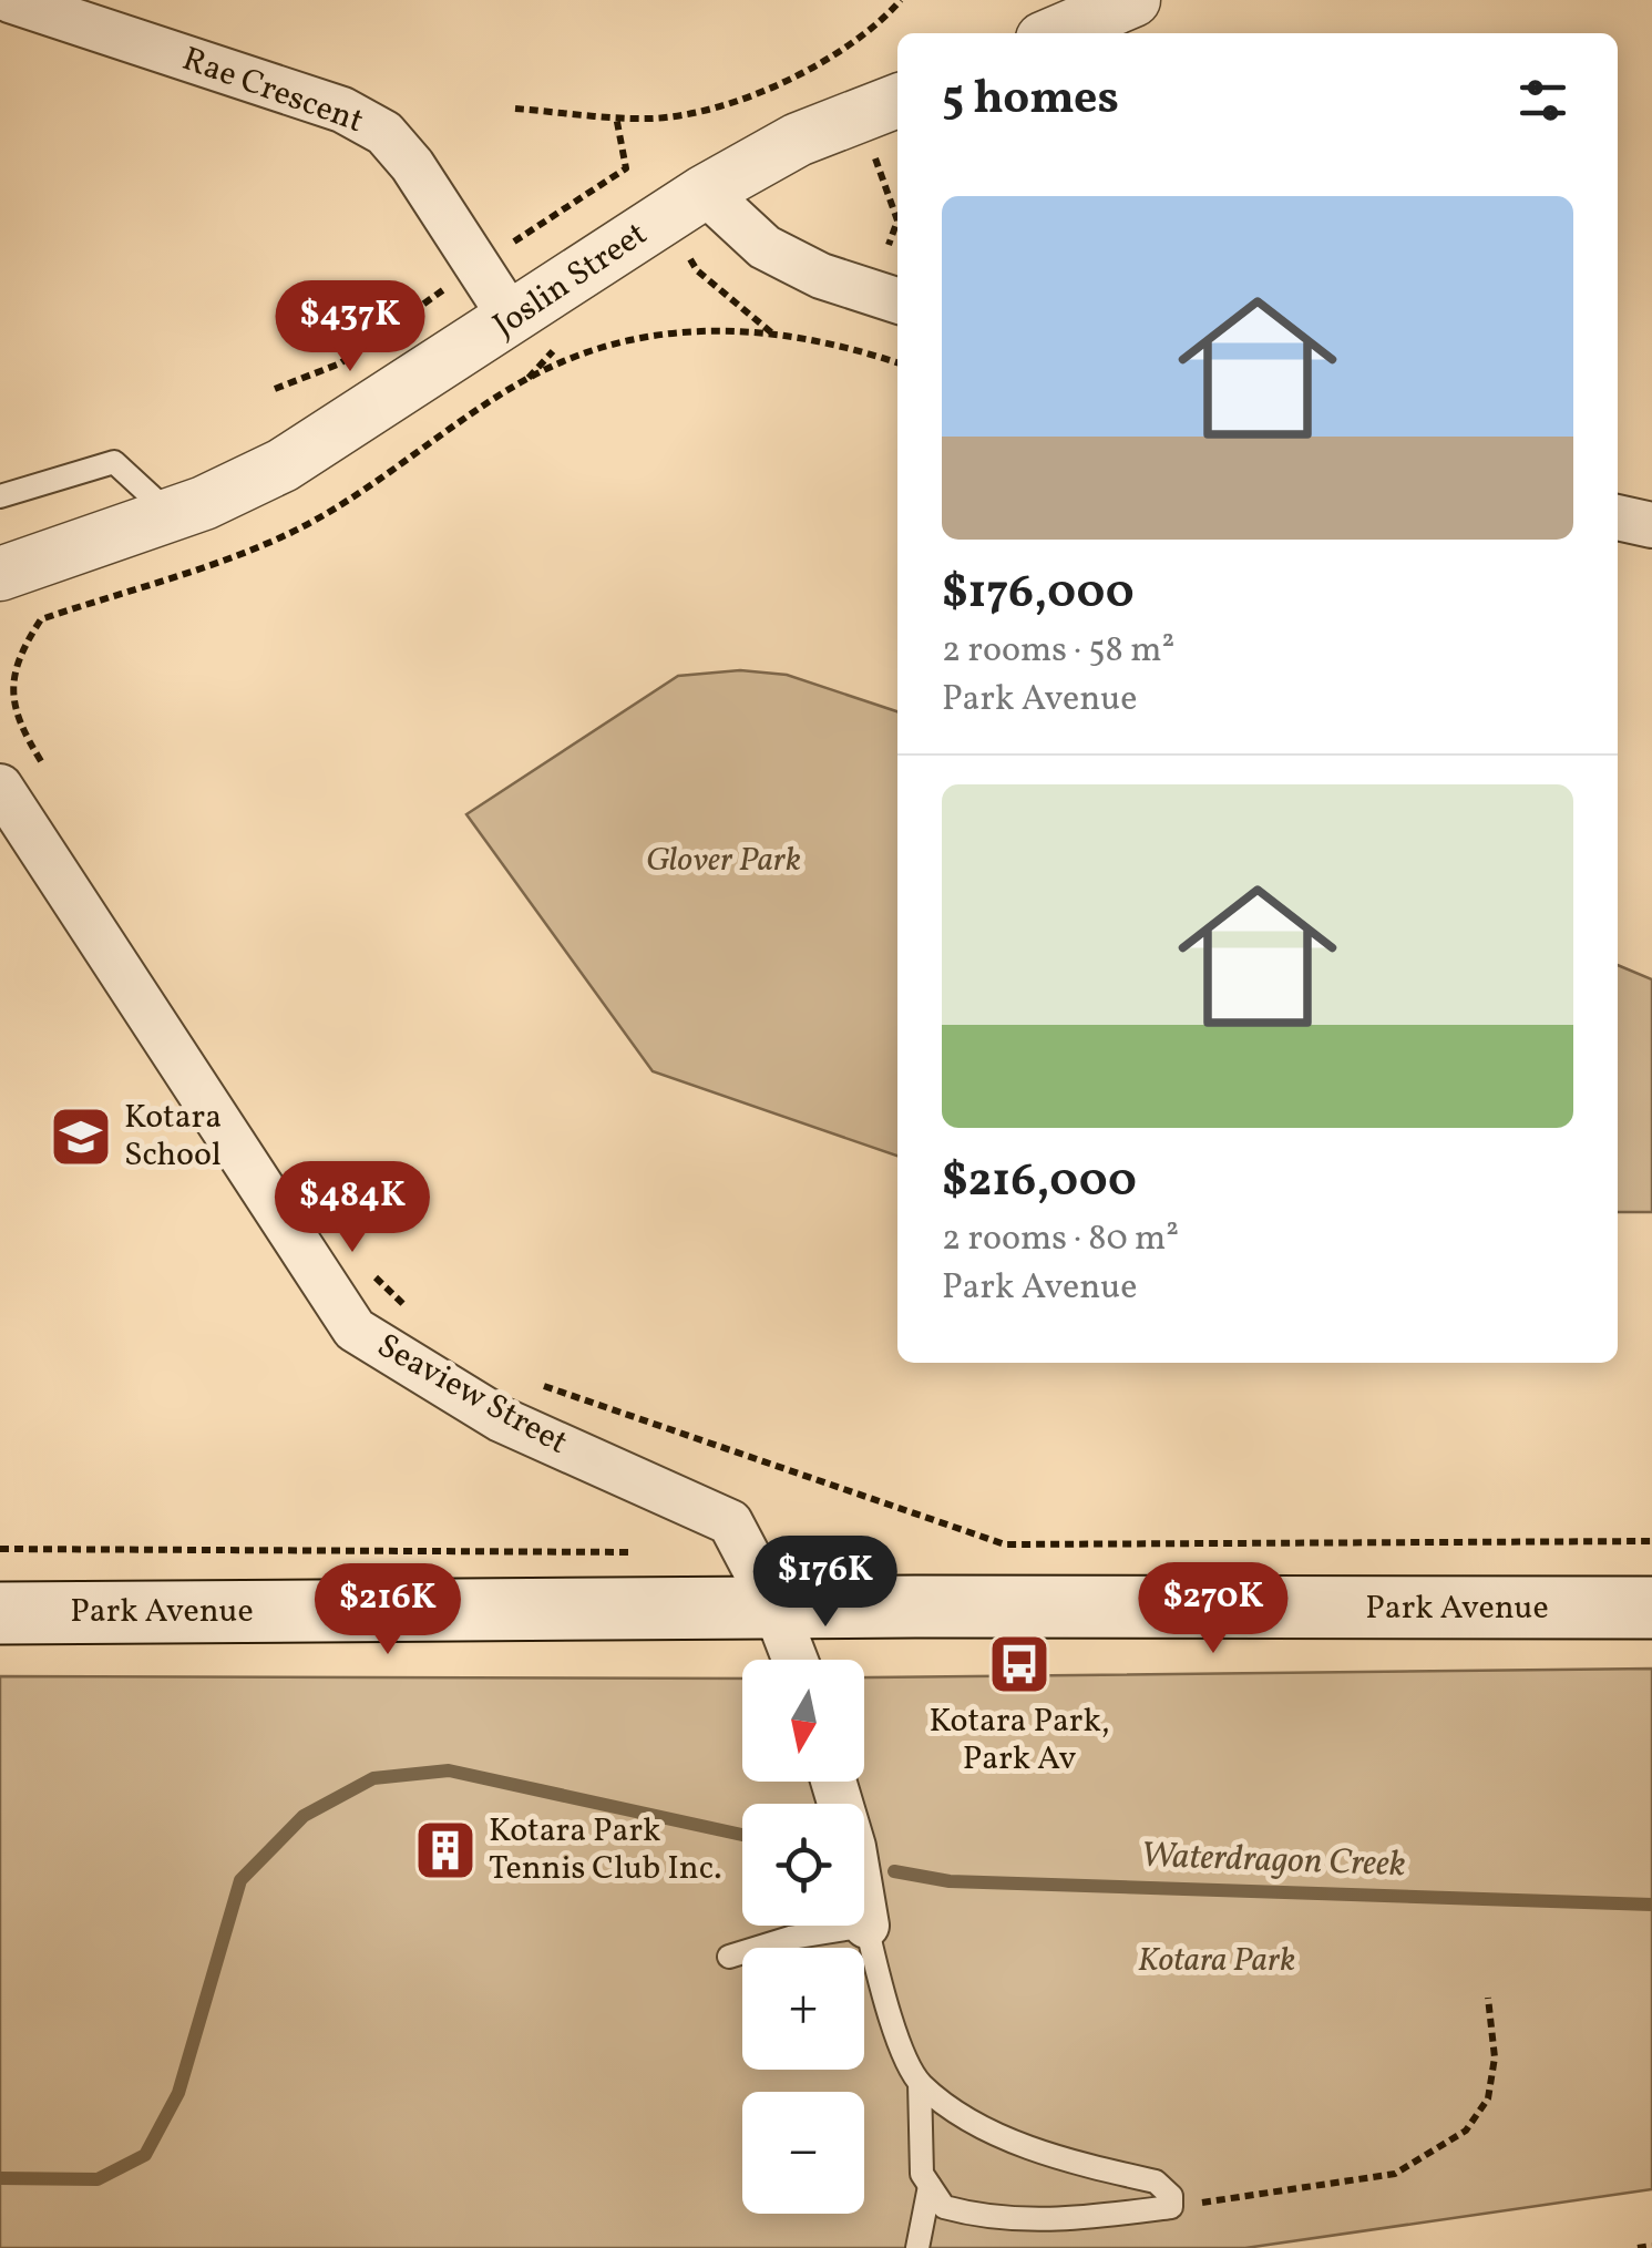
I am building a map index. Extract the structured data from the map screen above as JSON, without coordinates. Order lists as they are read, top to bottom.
{
  "streets": {
    "main road": ["Park Avenue"],
    "street": ["Rae Crescent", "Joslin Street", "Seaview Street"]
  },
  "crossings": [
    ["Rae Crescent", "Joslin Street"],
    ["Seaview Street", "Park Avenue"]
  ],
  "water": ["Waterdragon Creek"],
  "parks": ["Glover Park", "Kotara Park"],
  "places": {
    "school or university": ["Kotara School"],
    "bus stop": ["Kotara Park, Park Av"],
    "building": ["Kotara Park Tennis Club Inc."]
  },
  "north": "bottom",
  "page": {
    "heading": "5 homes",
    "list": [
      {
        "name": "$176,000",
        "note": "2 rooms · 58 m² · Park Avenue"
      },
      {
        "name": "$216,000",
        "note": "2 rooms · 80 m² · Park Avenue"
      }
    ],
    "price": [
      "$437K",
      "$484K",
      "$176K",
      "$270K",
      "$216K"
    ],
    "map_buttons": ["+", "−"]
  }
}
